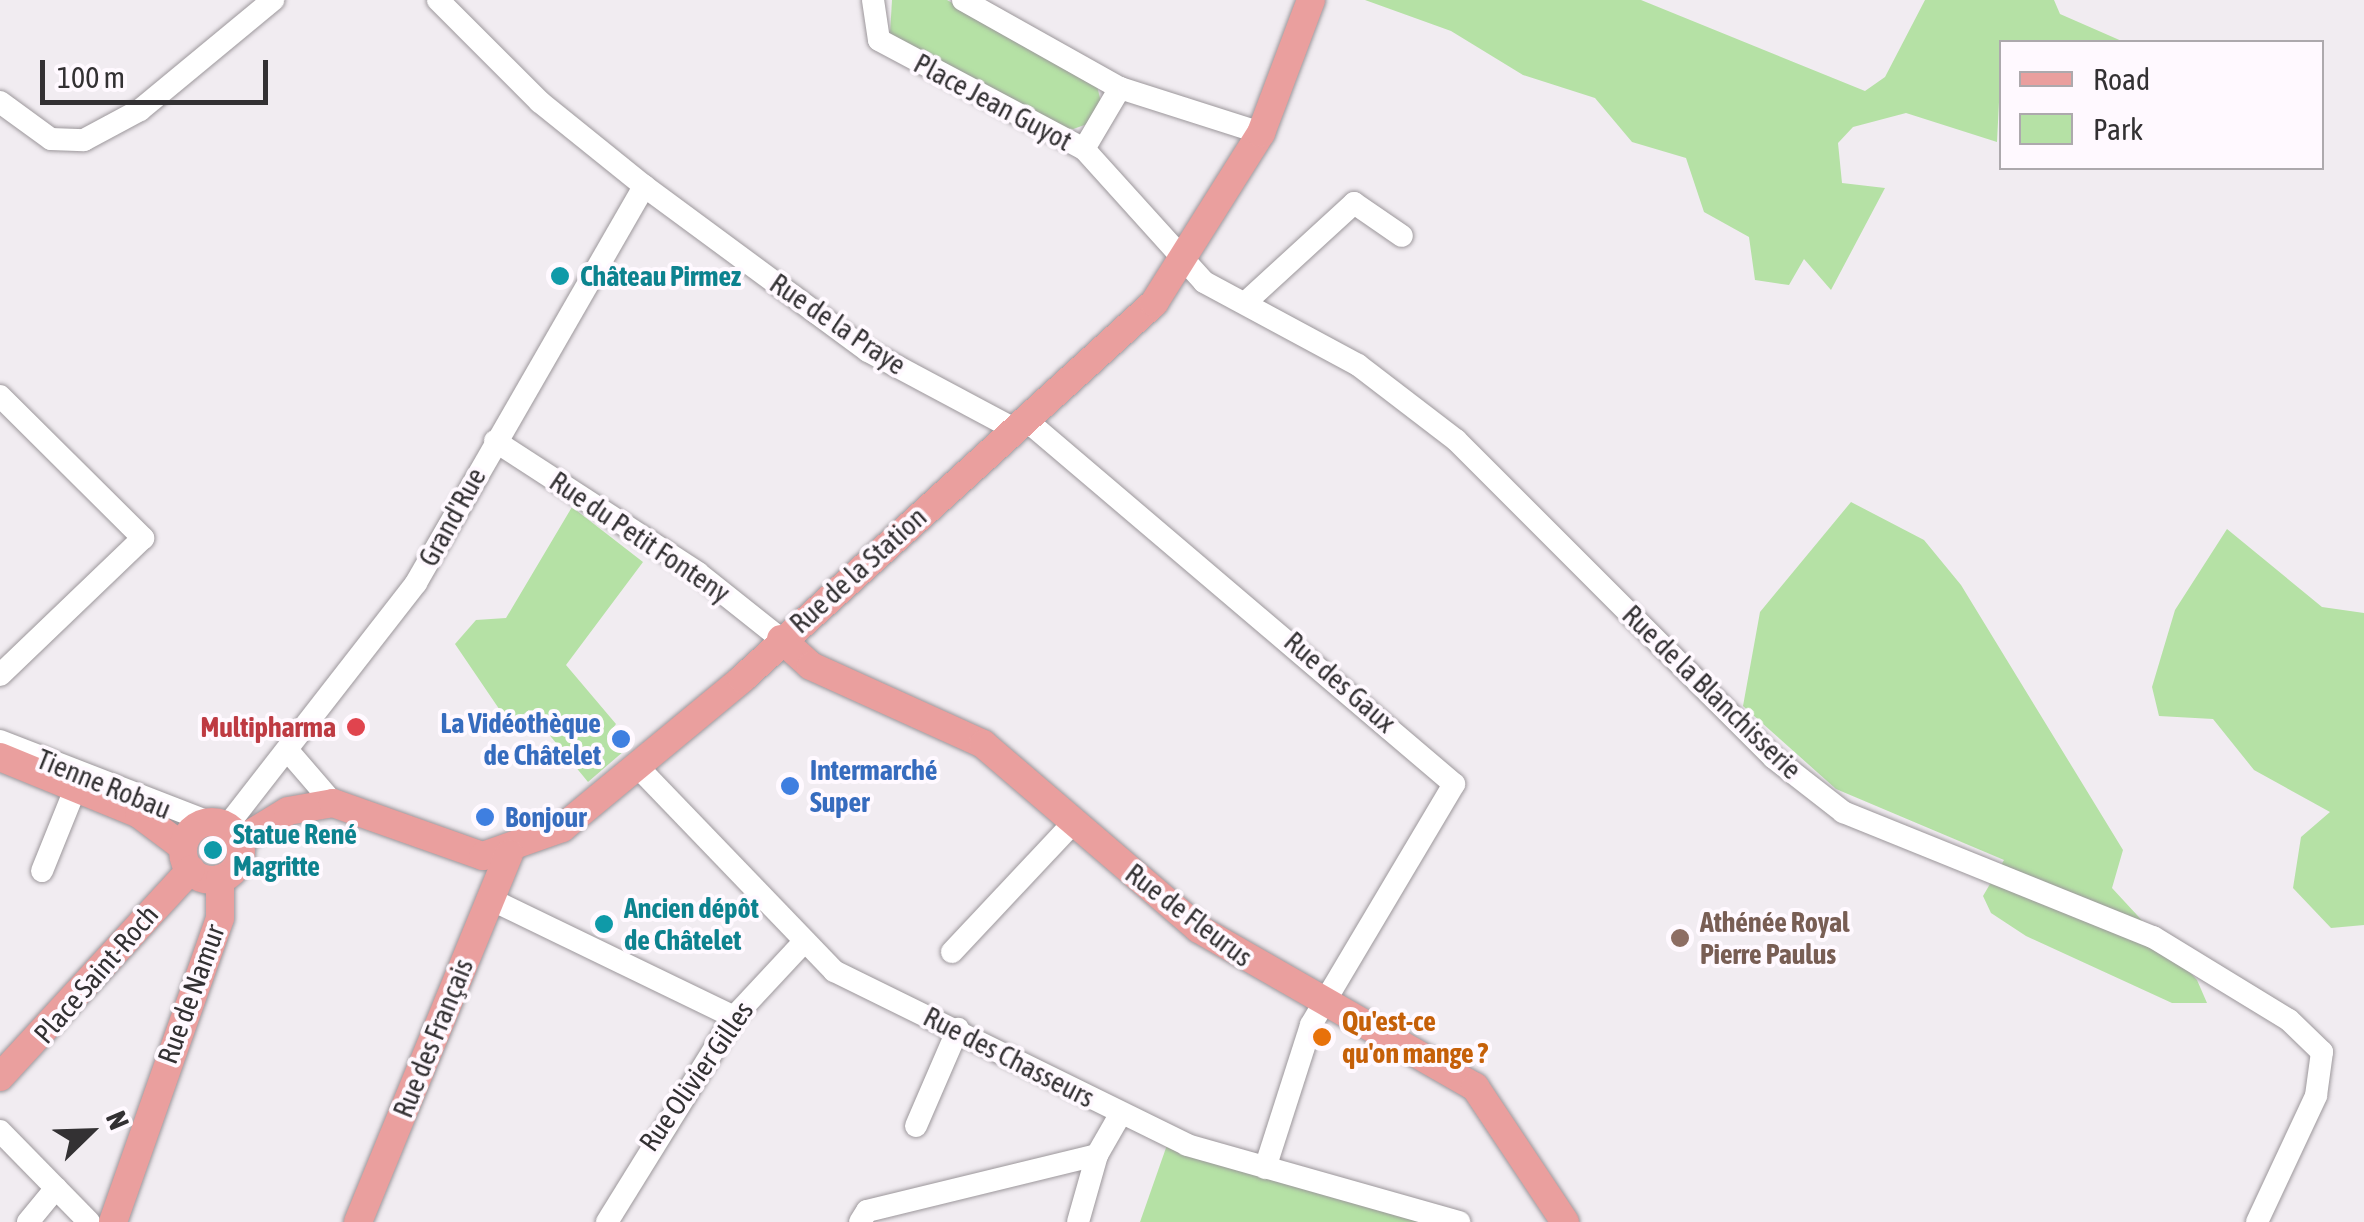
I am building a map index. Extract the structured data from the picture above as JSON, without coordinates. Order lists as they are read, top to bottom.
{
  "streets": {
    "main road": [
      "Rue de la Station",
      "Tienne Robau",
      "Rue de Fleurus",
      "Place Saint-Roch",
      "Rue de Namur",
      "Rue des Français"
    ],
    "street": [
      "Place Jean Guyot",
      "Rue de la Praye",
      "Grand'Rue",
      "Rue du Petit Fonteny",
      "Rue des Gaux",
      "Rue de la Blanchisserie",
      "Rue des Chasseurs",
      "Rue Olivier Gilles"
    ]
  },
  "crossings": [
    ["Place Jean Guyot", "Rue de la Blanchisserie"],
    ["Rue de la Praye", "Grand'Rue"],
    ["Rue de la Praye", "Rue de la Station"],
    ["Rue de la Praye", "Rue des Gaux"],
    ["Grand'Rue", "Rue du Petit Fonteny"],
    ["Grand'Rue", "Tienne Robau"],
    ["Grand'Rue", "Place Saint-Roch"],
    ["Rue du Petit Fonteny", "Rue de la Station"],
    ["Rue du Petit Fonteny", "Rue de Fleurus"],
    ["Rue de la Station", "Rue des Gaux"],
    ["Rue de la Station", "Rue de la Blanchisserie"],
    ["Rue de la Station", "Rue de Fleurus"],
    ["Rue de la Station", "Rue des Français"],
    ["Rue de la Station", "Rue des Chasseurs"],
    ["Rue des Gaux", "Rue de Fleurus"],
    ["Tienne Robau", "Place Saint-Roch"],
    ["Tienne Robau", "Rue de Namur"],
    ["Rue des Chasseurs", "Rue Olivier Gilles"]
  ],
  "places": [
    "Château Pirmez",
    "Multipharma",
    "La Vidéothèque de Châtelet",
    "Intermarché Super",
    "Bonjour",
    "Statue René Magritte",
    "Ancien dépôt de Châtelet",
    "Athénée Royal Pierre Paulus",
    "Qu'est-ce qu'on mange ?"
  ],
  "legend": ["Road", "Park"],
  "scale_bar": "100 m",
  "north": "top right"
}
